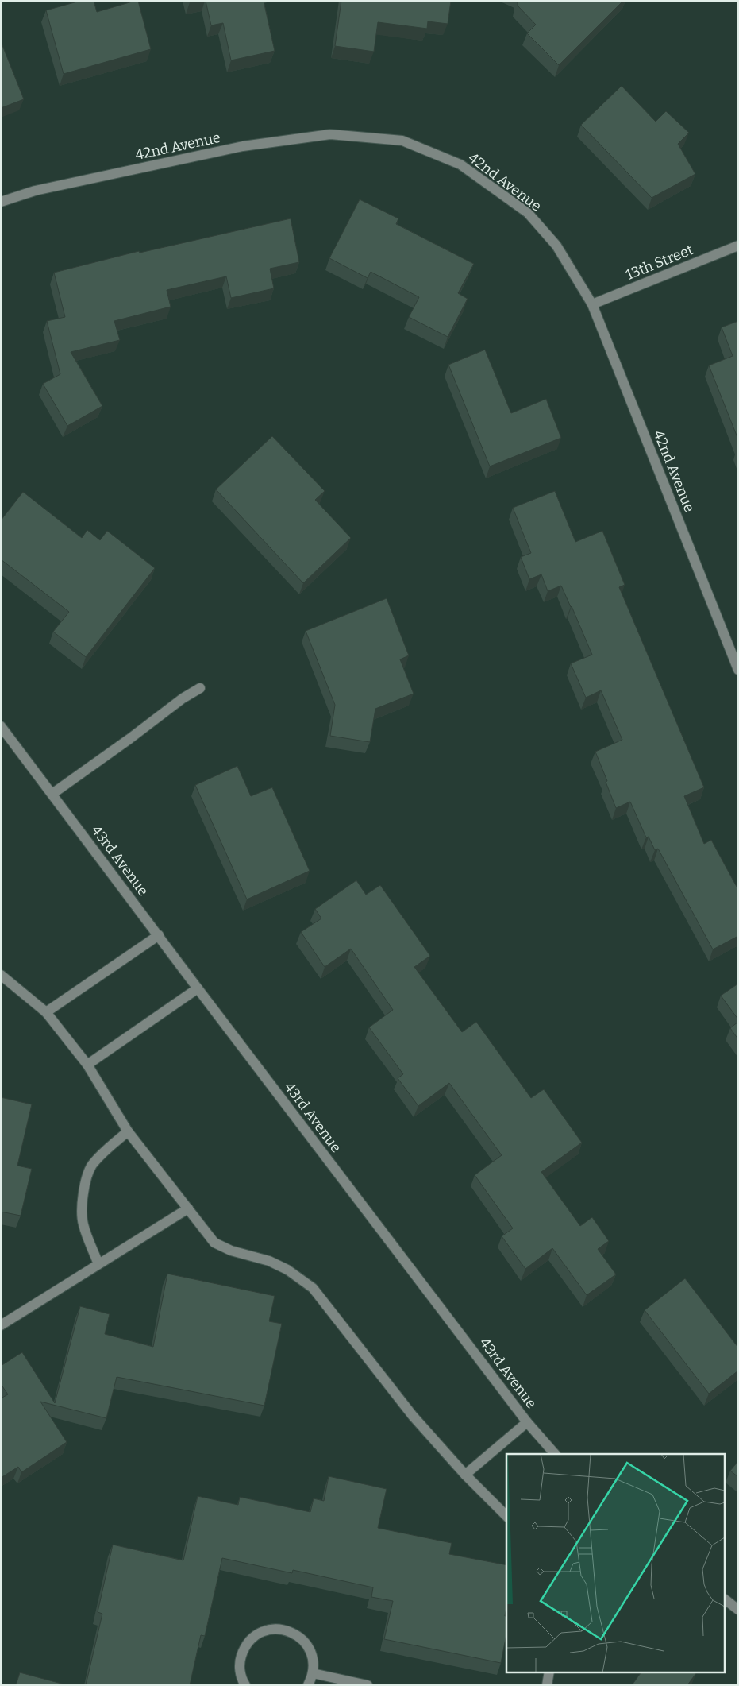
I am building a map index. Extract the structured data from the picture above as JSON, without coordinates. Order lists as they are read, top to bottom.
{
  "streets": {
    "street": ["42nd Avenue", "13th Street", "43rd Avenue"]
  },
  "crossings": [
    ["42nd Avenue", "13th Street"]
  ]
}
